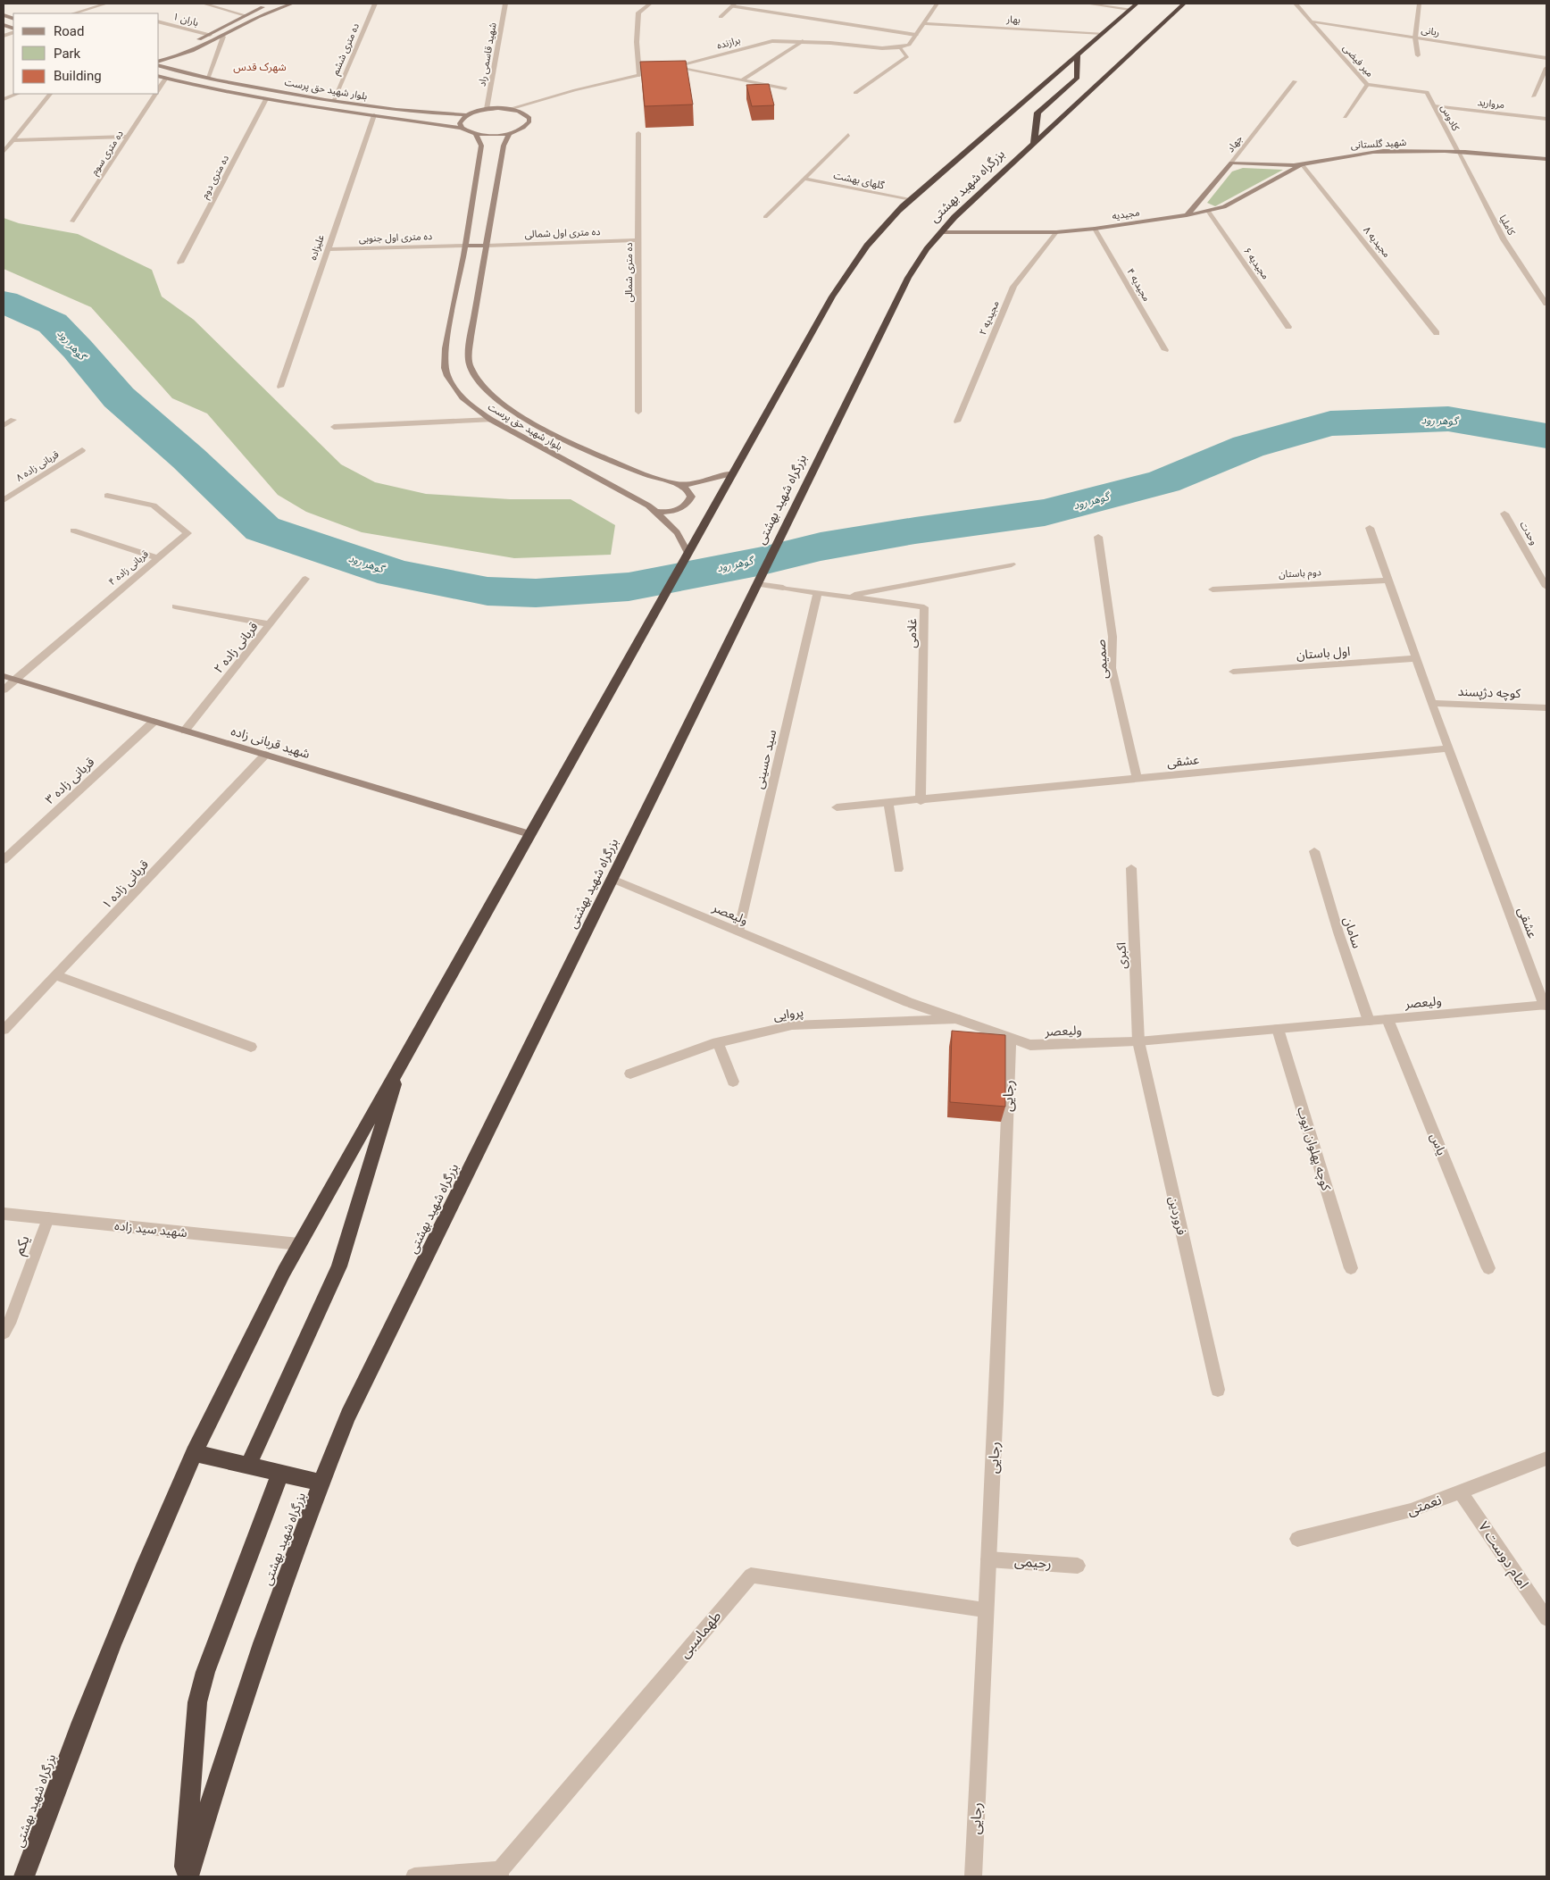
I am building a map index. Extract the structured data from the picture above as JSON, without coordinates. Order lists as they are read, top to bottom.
{
  "streets": {
    "highway": ["بزرگراه شهید بهشتی"],
    "street": [
      "باران ۱",
      "بهار",
      "ربانی",
      "برازنده",
      "ده متری ششم",
      "شهید قاسمی راد",
      "میر فیضی",
      "بلوار شهید حق پرست",
      "مروارید",
      "کادوس",
      "جهاد",
      "شهید گلستانی",
      "ده متری سوم",
      "ده متری دوم",
      "گلهای بهشت",
      "مجیدیه",
      "کاملیا",
      "ده متری اول شمالی",
      "ده متری اول جنوبی",
      "مجیدیه ۸",
      "علیزاده",
      "مجیدیه ۶",
      "ده متری شمالی",
      "مجیدیه ۴",
      "مجیدیه ۲",
      "قربانی زاده ۸",
      "وحدت",
      "قربانی زاده ۴",
      "دوم باستان",
      "غلامی",
      "قربانی زاده ۲",
      "اول باستان",
      "صمیمی",
      "کوچه دژپسند",
      "شهید قربانی زاده",
      "سید حسینی",
      "عشقی",
      "قربانی زاده ۳",
      "قربانی زاده ۱",
      "ولیعصر",
      "سامان",
      "اکبری",
      "پروایی",
      "رجایی",
      "یاس",
      "کوچه پهلوان ایوب",
      "فروردین",
      "شهید سید زاده",
      "یکم",
      "نعمتی",
      "امام دوست ۷",
      "رحیمی",
      "طهماسبی"
    ]
  },
  "crossings": [
    ["بهار", "بزرگراه شهید بهشتی"],
    ["ربانی", "میر فیضی"],
    ["ده متری ششم", "بلوار شهید حق پرست"],
    ["میر فیضی", "کادوس"],
    ["بلوار شهید حق پرست", "ده متری سوم"],
    ["بلوار شهید حق پرست", "ده متری دوم"],
    ["بلوار شهید حق پرست", "بزرگراه شهید بهشتی"],
    ["بلوار شهید حق پرست", "ده متری اول شمالی"],
    ["بلوار شهید حق پرست", "ده متری اول جنوبی"],
    ["بلوار شهید حق پرست", "علیزاده"],
    ["مروارید", "کادوس"],
    ["کادوس", "شهید گلستانی"],
    ["کادوس", "کاملیا"],
    ["جهاد", "مجیدیه"],
    ["شهید گلستانی", "مجیدیه"],
    ["شهید گلستانی", "کاملیا"],
    ["شهید گلستانی", "مجیدیه ۸"],
    ["گلهای بهشت", "بزرگراه شهید بهشتی"],
    ["بزرگراه شهید بهشتی", "مجیدیه"],
    ["بزرگراه شهید بهشتی", "غلامی"],
    ["بزرگراه شهید بهشتی", "شهید قربانی زاده"],
    ["بزرگراه شهید بهشتی", "ولیعصر"],
    ["بزرگراه شهید بهشتی", "شهید سید زاده"],
    ["مجیدیه", "مجیدیه ۸"],
    ["مجیدیه", "مجیدیه ۶"],
    ["مجیدیه", "مجیدیه ۴"],
    ["مجیدیه", "مجیدیه ۲"],
    ["ده متری اول شمالی", "ده متری شمالی"],
    ["ده متری اول جنوبی", "علیزاده"],
    ["قربانی زاده ۴", "شهید قربانی زاده"],
    ["دوم باستان", "عشقی"],
    ["غلامی", "سید حسینی"],
    ["غلامی", "عشقی"],
    ["قربانی زاده ۲", "شهید قربانی زاده"],
    ["اول باستان", "عشقی"],
    ["صمیمی", "عشقی"],
    ["کوچه دژپسند", "عشقی"],
    ["شهید قربانی زاده", "قربانی زاده ۳"],
    ["شهید قربانی زاده", "قربانی زاده ۱"],
    ["سید حسینی", "ولیعصر"],
    ["عشقی", "ولیعصر"],
    ["ولیعصر", "سامان"],
    ["ولیعصر", "اکبری"],
    ["ولیعصر", "پروایی"],
    ["ولیعصر", "رجایی"],
    ["ولیعصر", "یاس"],
    ["ولیعصر", "کوچه پهلوان ایوب"],
    ["ولیعصر", "فروردین"],
    ["اکبری", "فروردین"],
    ["رجایی", "رحیمی"],
    ["رجایی", "طهماسبی"],
    ["شهید سید زاده", "یکم"],
    ["نعمتی", "امام دوست ۷"]
  ],
  "districts": ["شهرک قدس"],
  "water": ["گوهر رود"],
  "legend": ["Road", "Park", "Building"]
}
